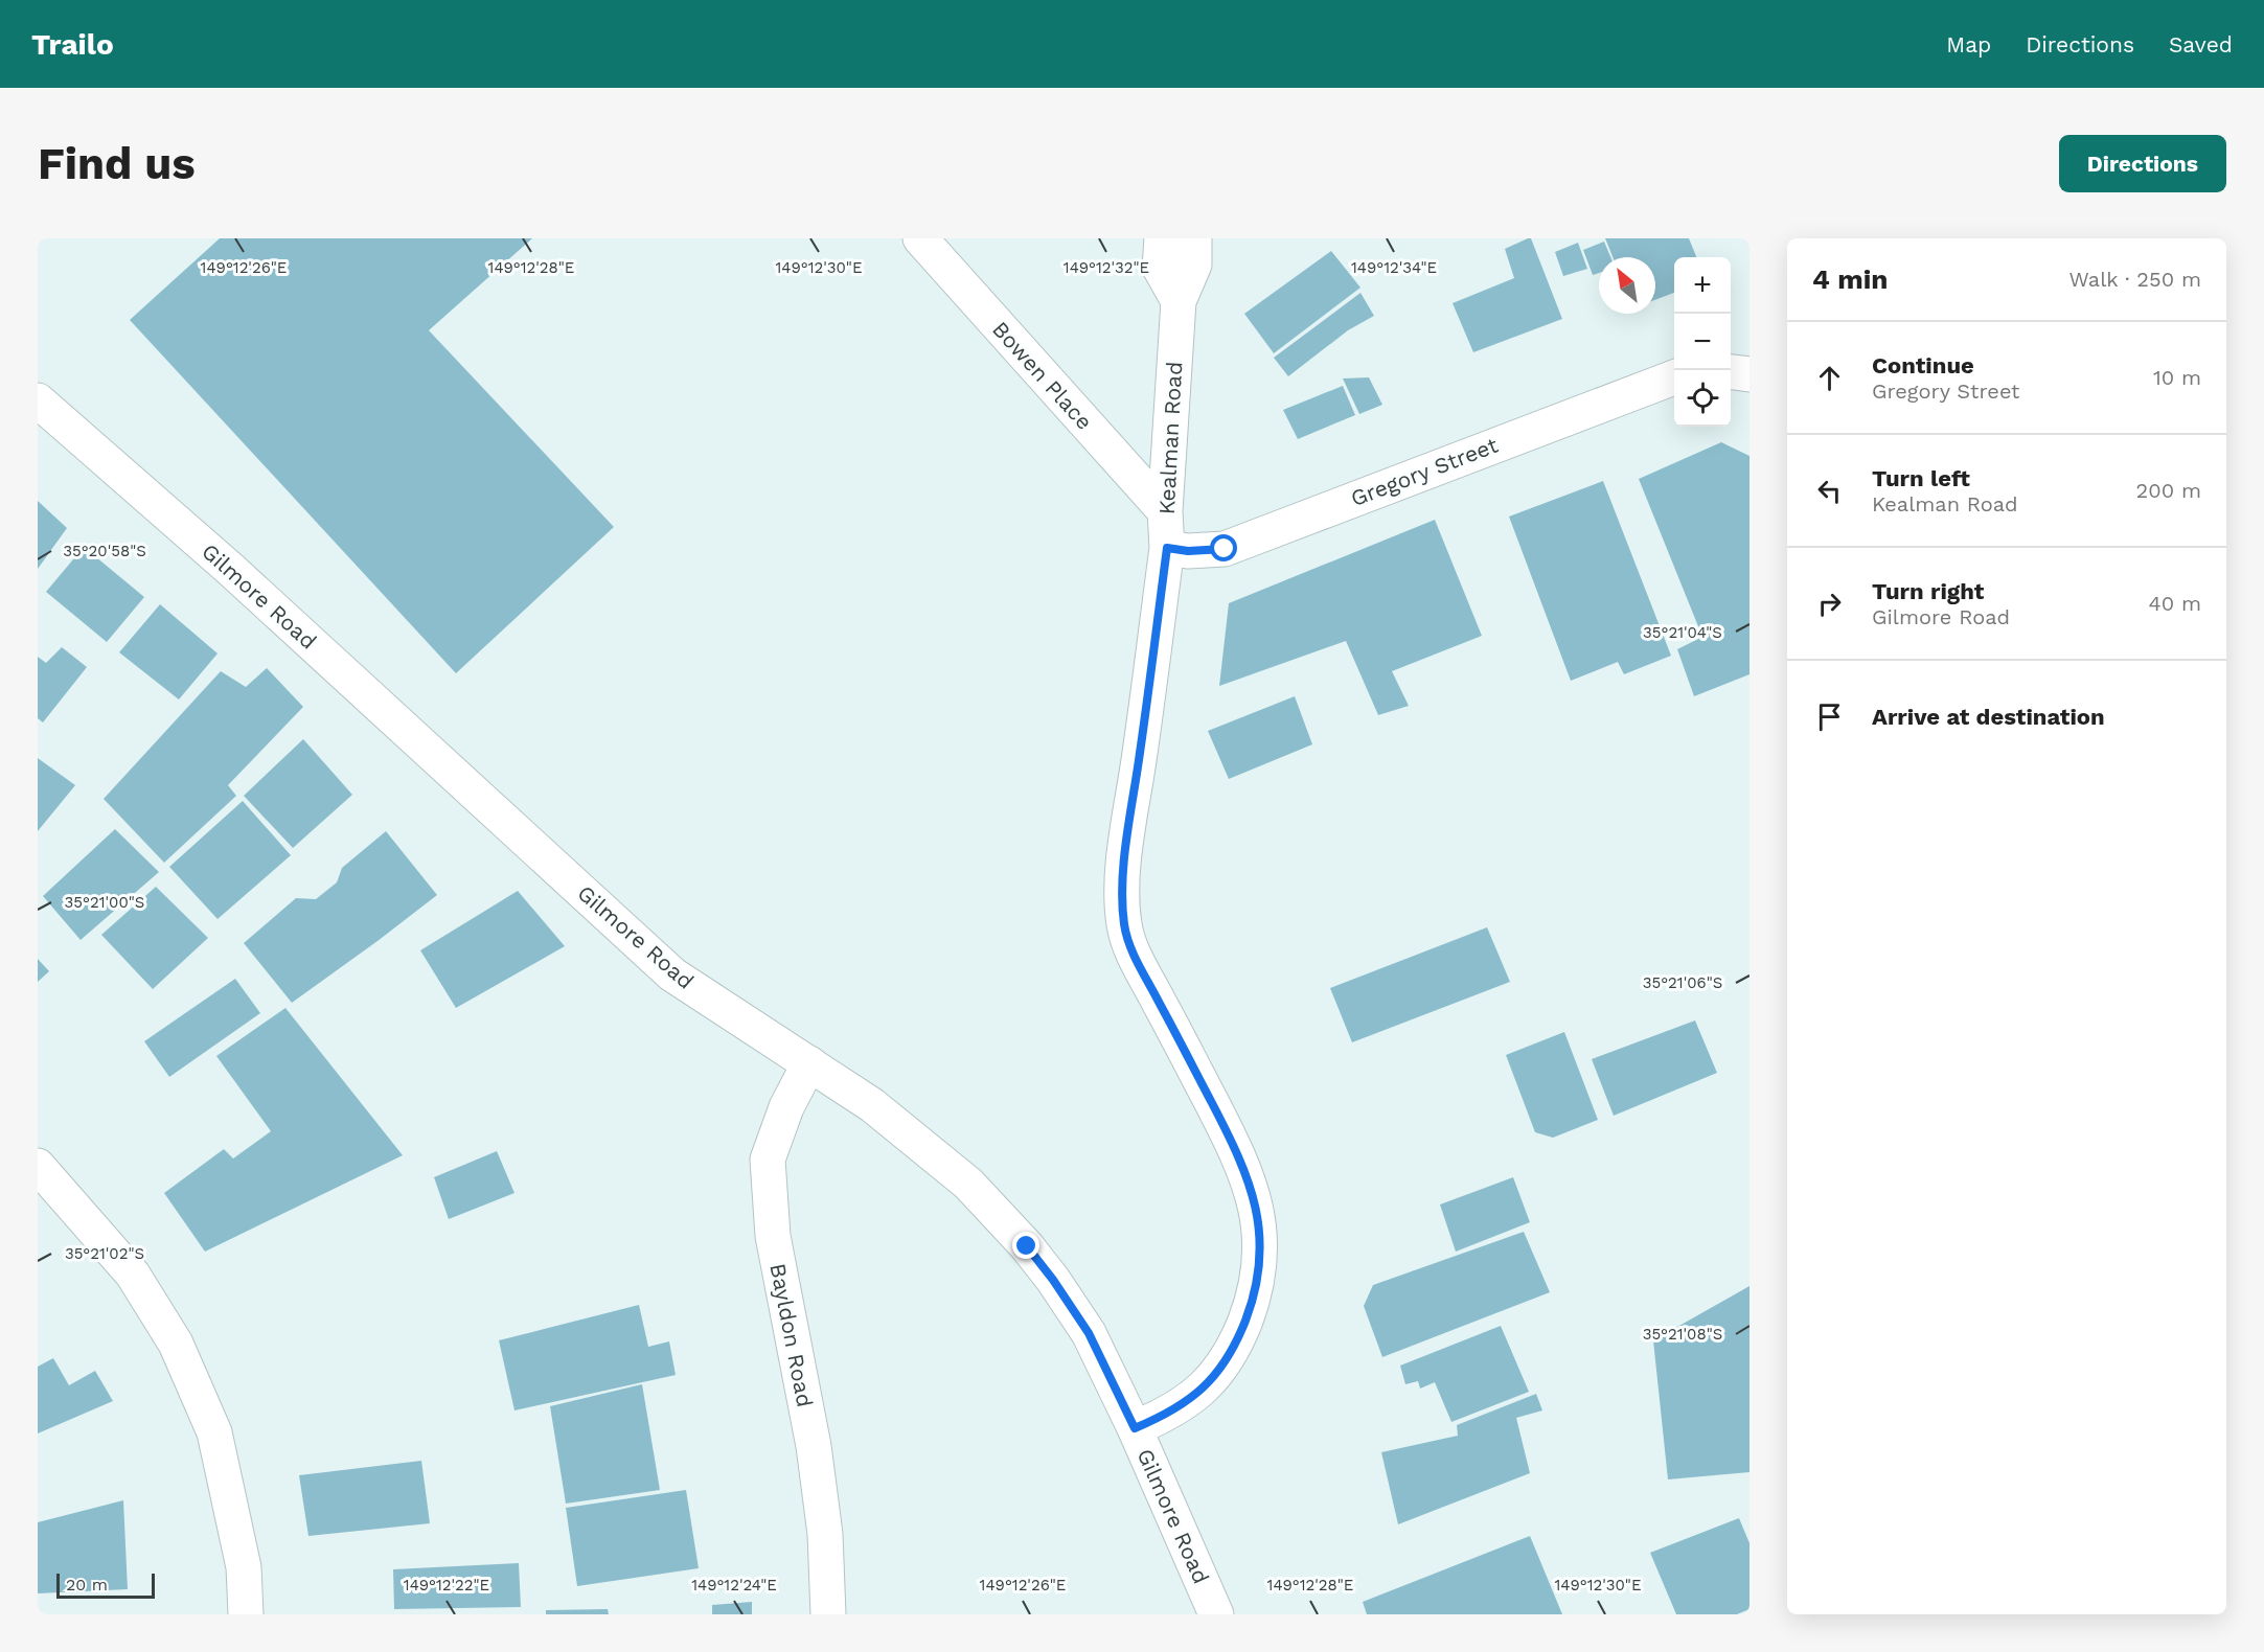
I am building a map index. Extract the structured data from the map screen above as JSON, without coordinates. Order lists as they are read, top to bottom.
{
  "streets": {
    "street": [
      "Bowen Place",
      "Kealman Road",
      "Gregory Street",
      "Gilmore Road",
      "Bayldon Road"
    ]
  },
  "crossings": [
    ["Bowen Place", "Kealman Road"],
    ["Kealman Road", "Gregory Street"],
    ["Kealman Road", "Gilmore Road"],
    ["Gilmore Road", "Bayldon Road"]
  ],
  "scale_bar": "20 m",
  "north": "top left",
  "page": {
    "header": "Trailo",
    "nav": ["Map", "Directions", "Saved"],
    "buttons": "Directions",
    "title": "Find us",
    "heading": ["4 min", "Walk · 250 m"],
    "map_buttons": ["+", "−"],
    "list": [
      ["Continue", "Gregory Street", "10 m"],
      ["Turn left", "Kealman Road", "200 m"],
      ["Turn right", "Gilmore Road", "40 m"],
      "Arrive at destination"
    ],
    "scale": "20 m"
  },
  "coordinates": [
    "149°12'26\"E",
    "149°12'28\"E",
    "149°12'30\"E",
    "149°12'32\"E",
    "149°12'34\"E",
    "35°20'58\"S",
    "35°21'04\"S",
    "35°21'00\"S",
    "35°21'06\"S",
    "35°21'02\"S",
    "35°21'08\"S",
    "149°12'22\"E",
    "149°12'24\"E"
  ]
}
